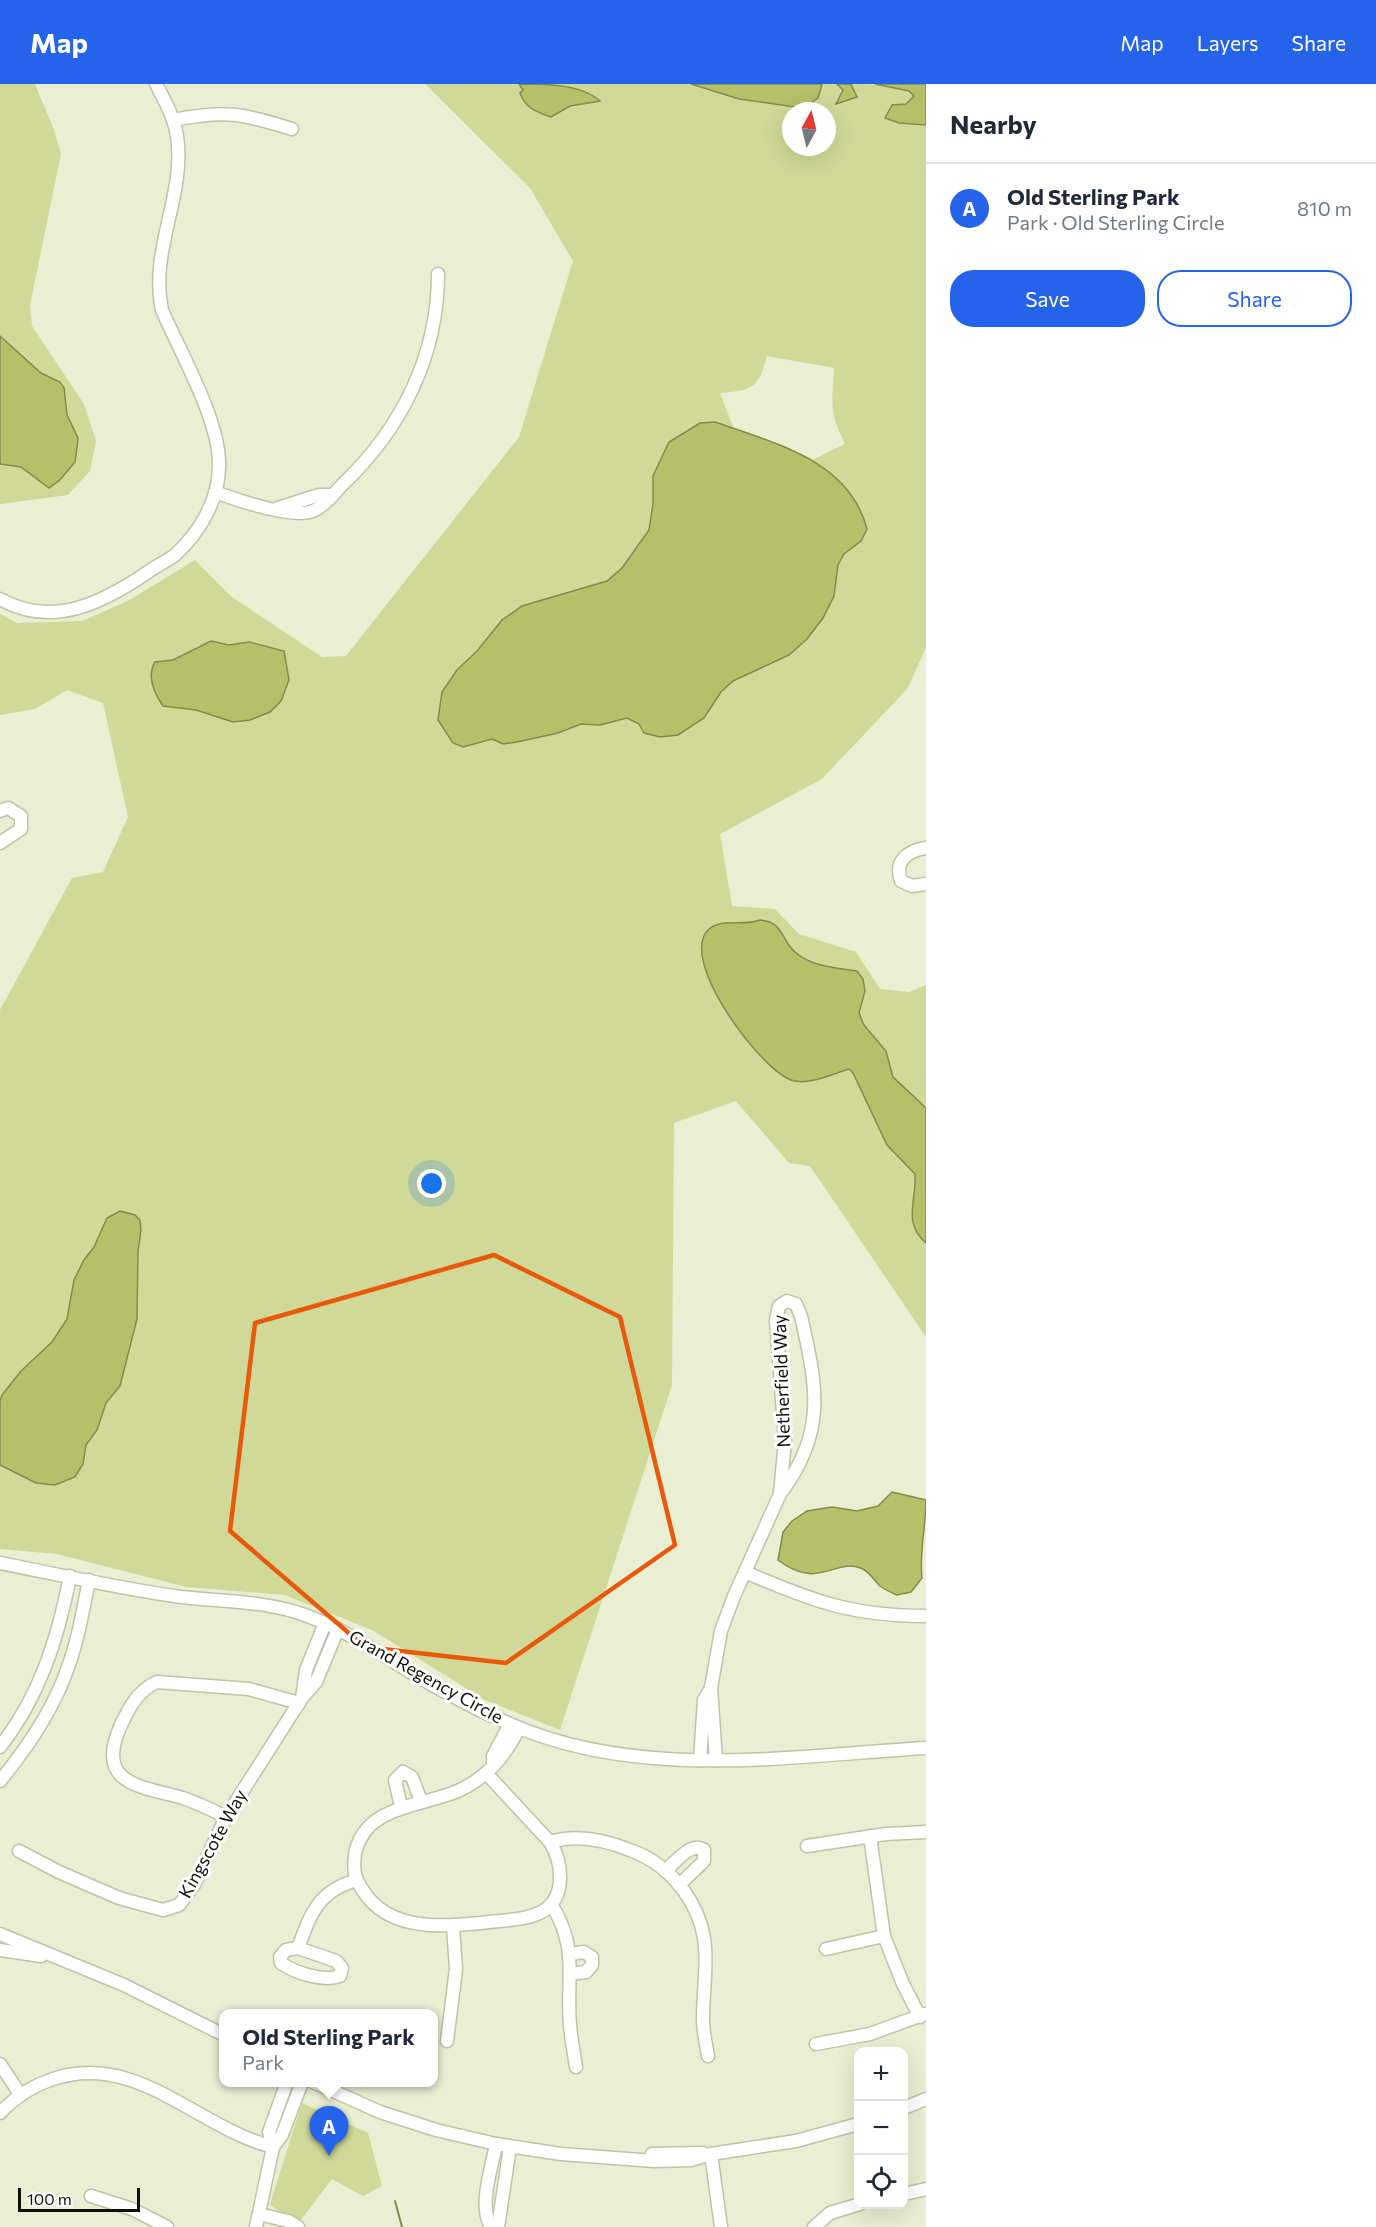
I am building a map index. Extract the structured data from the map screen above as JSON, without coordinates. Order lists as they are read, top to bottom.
{
  "streets": {
    "street": ["Netherfield Way", "Grand Regency Circle", "Kingscote Way"]
  },
  "crossings": [
    ["Netherfield Way", "Grand Regency Circle"],
    ["Grand Regency Circle", "Kingscote Way"]
  ],
  "scale_bar": "100 m",
  "north": "top",
  "page": {
    "header": "Map",
    "nav": ["Map", "Layers", "Share"],
    "heading": "Nearby",
    "list": [
      {
        "mark": "A",
        "name": "Old Sterling Park",
        "note": "Park · Old Sterling Circle",
        "value": "810 m"
      }
    ],
    "buttons": ["Save", "Share"],
    "popup": ["Old Sterling Park", "Park"],
    "map_buttons": ["+", "−"],
    "pins": "A",
    "scale": "100 m"
  }
}
